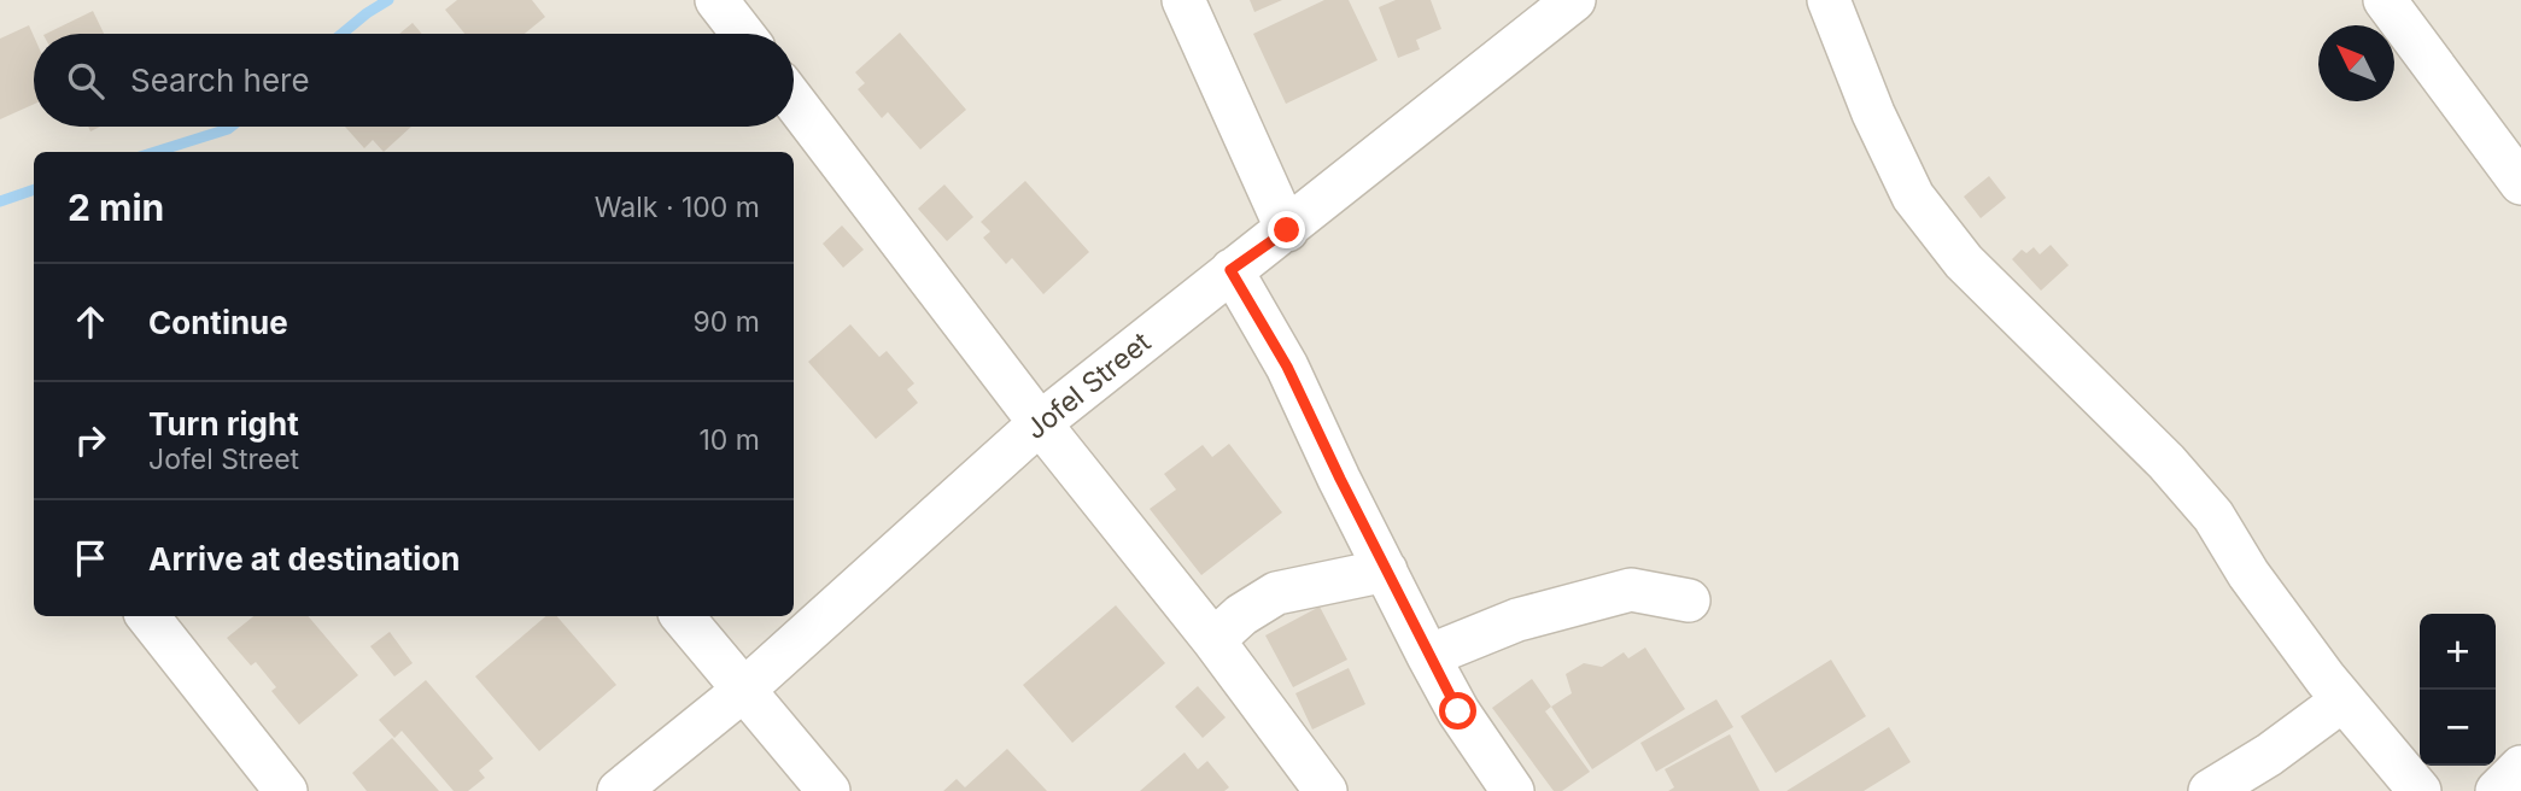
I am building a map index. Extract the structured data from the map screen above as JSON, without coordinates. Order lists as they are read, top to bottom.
{
  "streets": {
    "street": ["Jofel Street"]
  },
  "north": "top left",
  "page": {
    "search": "Search here",
    "heading": ["2 min", "Walk · 100 m"],
    "list": [
      ["Continue", "90 m"],
      ["Turn right", "Jofel Street", "10 m"],
      "Arrive at destination"
    ],
    "map_buttons": ["+", "−"]
  }
}
